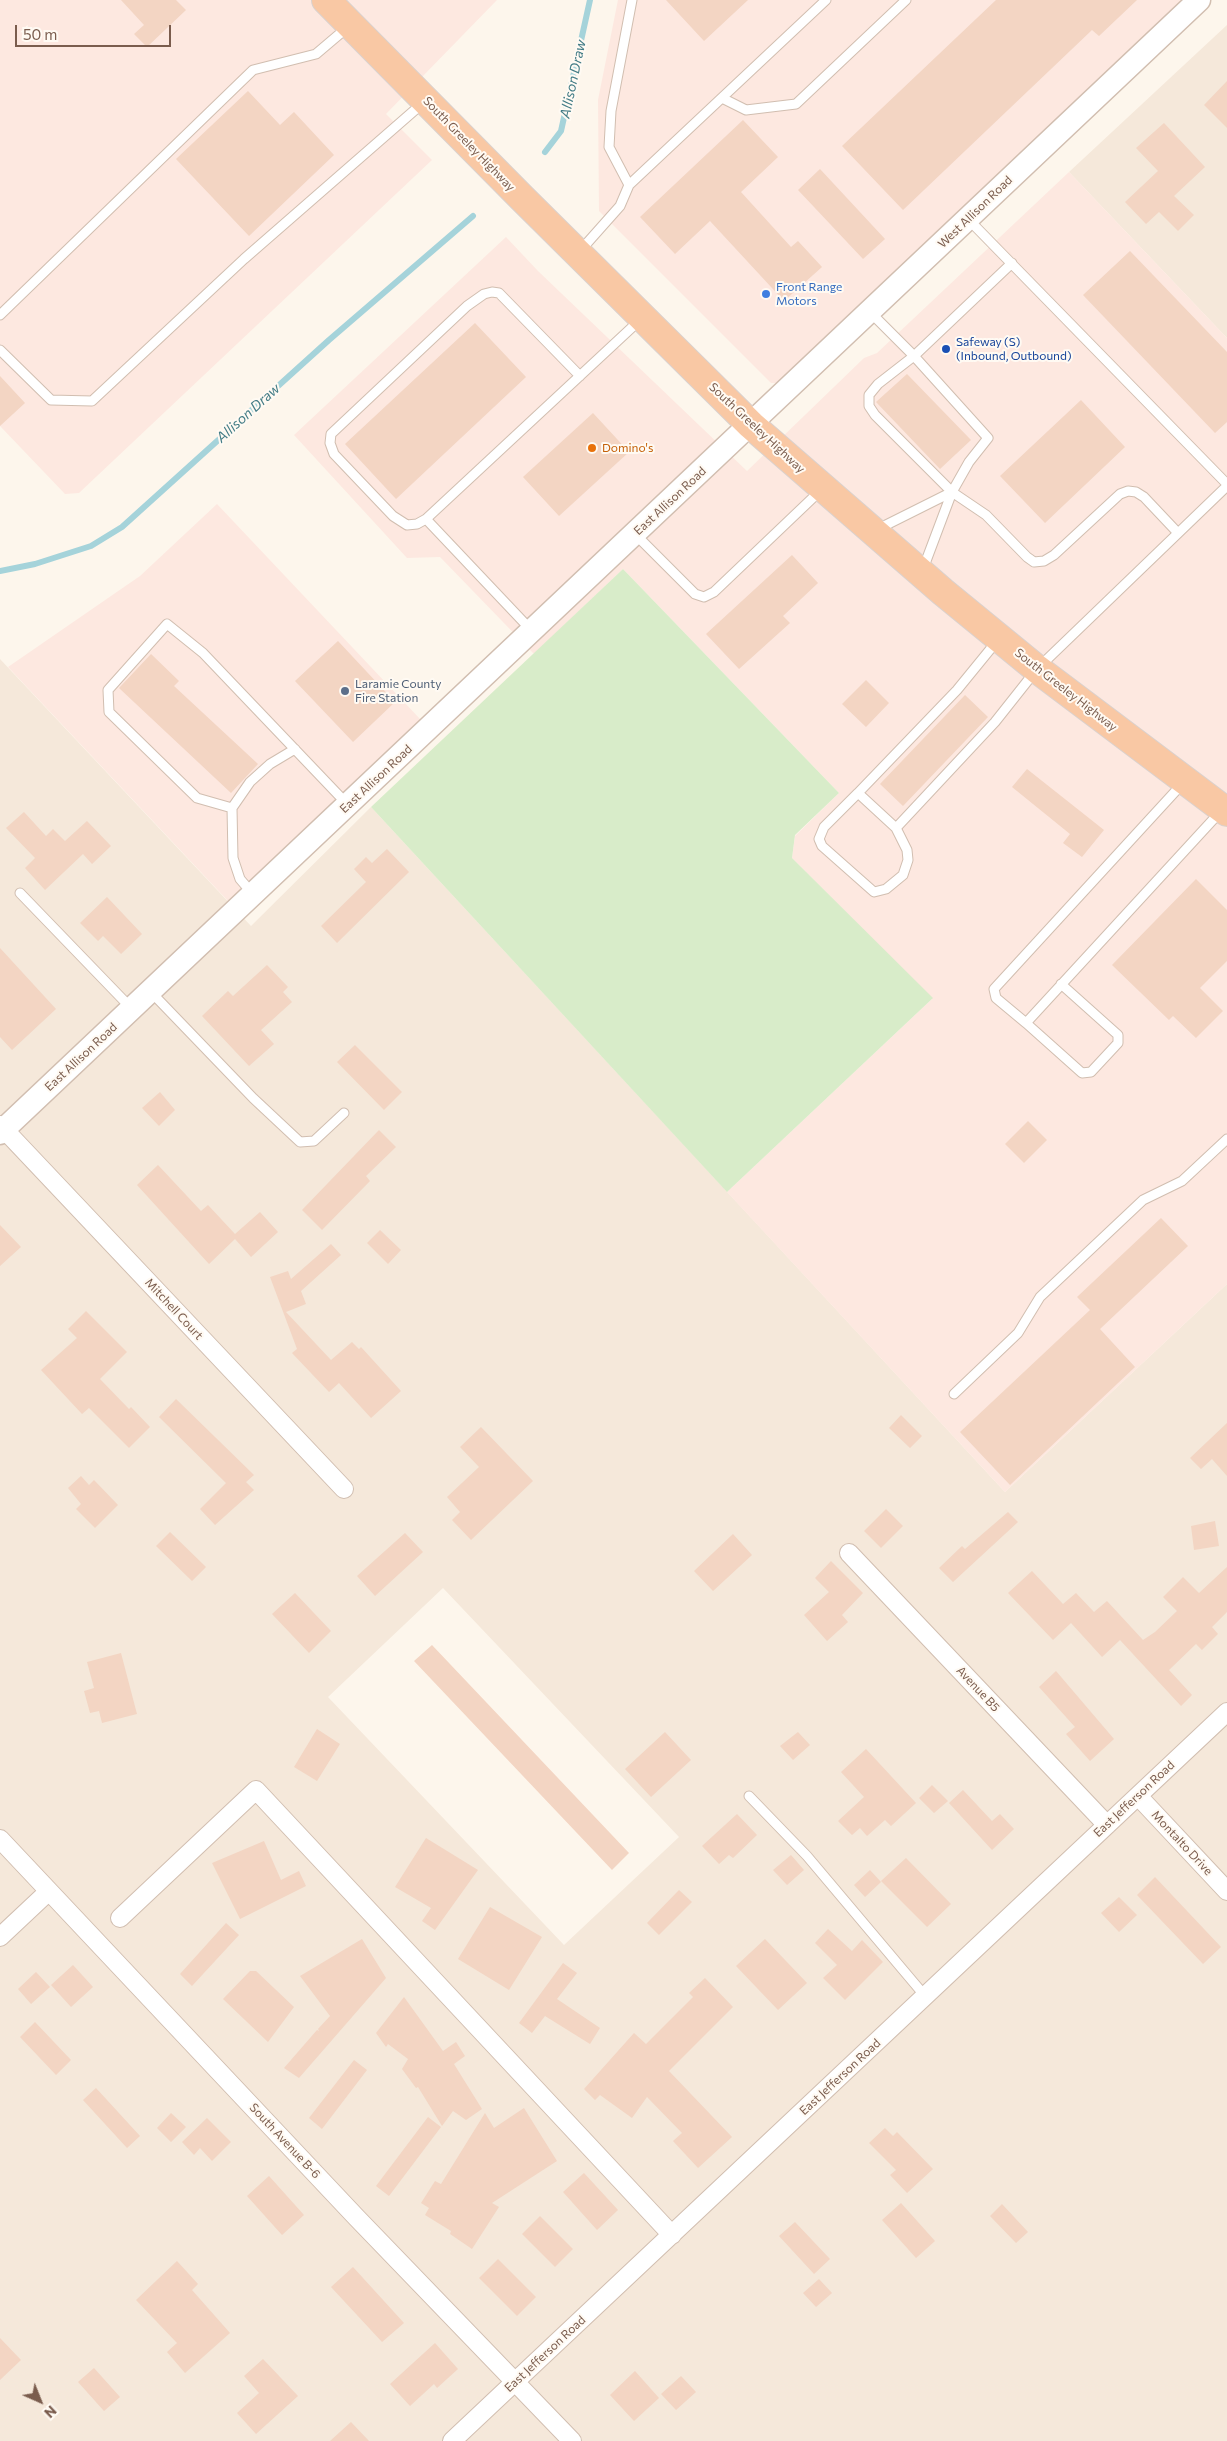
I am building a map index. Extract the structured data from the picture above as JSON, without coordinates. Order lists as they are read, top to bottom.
{
  "streets": {
    "highway": ["South Greeley Highway"],
    "street": [
      "West Allison Road",
      "East Allison Road",
      "Mitchell Court",
      "Avenue B5",
      "East Jefferson Road",
      "Montalto Drive",
      "South Avenue B-6"
    ]
  },
  "crossings": [
    ["South Greeley Highway", "West Allison Road"],
    ["South Greeley Highway", "East Allison Road"],
    ["West Allison Road", "East Allison Road"],
    ["East Allison Road", "Mitchell Court"],
    ["Avenue B5", "East Jefferson Road"],
    ["East Jefferson Road", "Montalto Drive"],
    ["East Jefferson Road", "South Avenue B-6"]
  ],
  "water": ["Allison Draw"],
  "places": [
    "Front Range Motors",
    "Safeway (S) (Inbound, Outbound)",
    "Domino's",
    "Laramie County Fire Station"
  ],
  "scale_bar": "50 m",
  "north": "bottom right"
}
